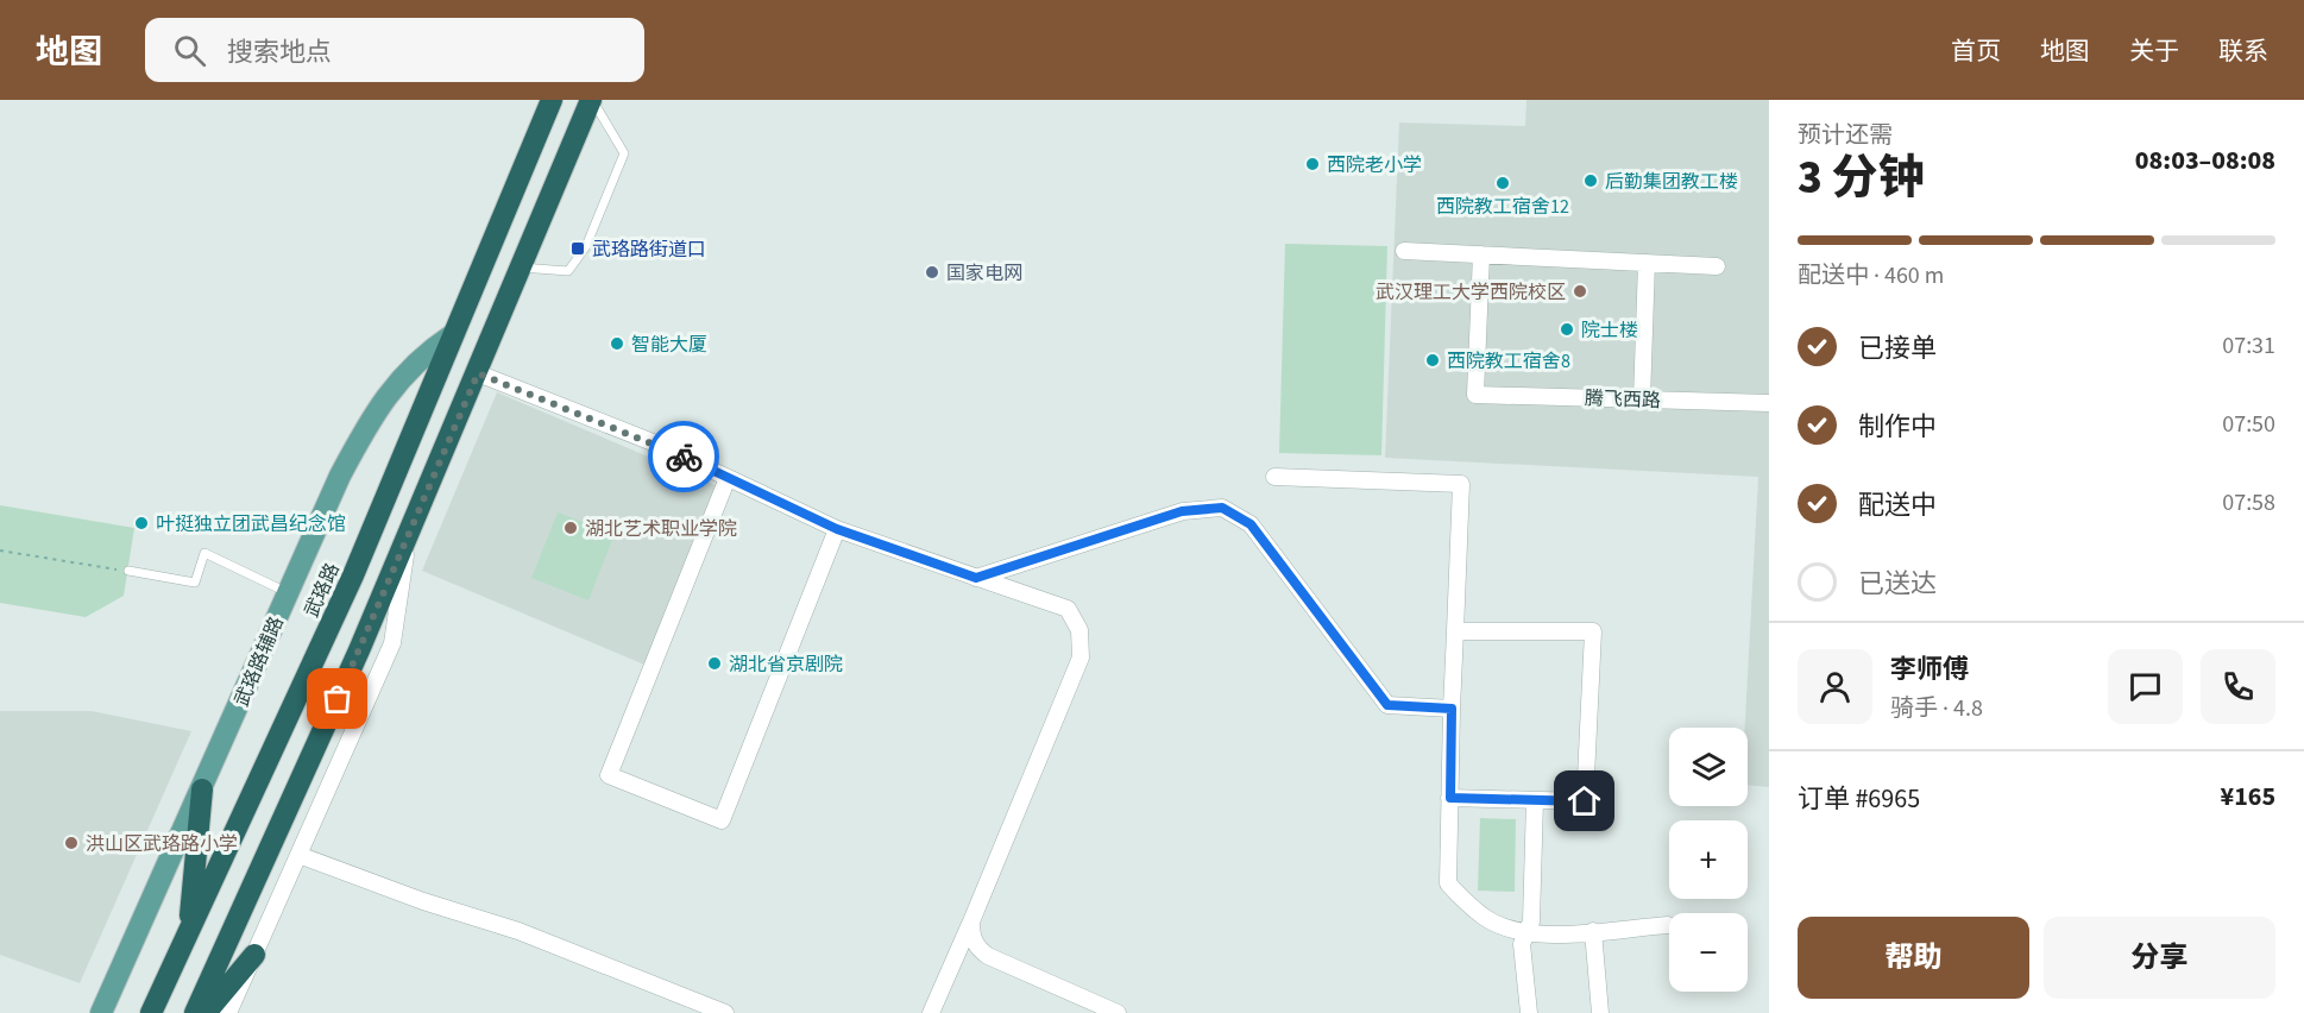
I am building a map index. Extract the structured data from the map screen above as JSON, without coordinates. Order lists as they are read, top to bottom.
{
  "streets": {
    "highway": ["武珞路"],
    "main road": ["武珞路辅路"],
    "street": ["腾飞西路"]
  },
  "crossings": [
    ["武珞路", "武珞路辅路"]
  ],
  "places": {
    "other": [
      "西院老小学",
      "后勤集团教工楼",
      "西院教工宿舍12",
      "国家电网",
      "武汉理工大学西院校区",
      "院士楼",
      "智能大厦",
      "西院教工宿舍8",
      "叶挺独立团武昌纪念馆",
      "湖北艺术职业学院",
      "湖北省京剧院",
      "洪山区武珞路小学"
    ],
    "transit": ["武珞路街道口"]
  },
  "page": {
    "header": "地图",
    "search": "搜索地点",
    "nav": [
      "首页",
      "地图",
      "关于",
      "联系"
    ],
    "heading": ["3 分钟", "预计还需", "08:03–08:08"],
    "panel": [
      "李师傅",
      "骑手 · 4.8",
      "订单 #6965",
      "¥165"
    ],
    "bar": "配送中 · 460 m",
    "list": [
      ["已接单", "07:31"],
      ["制作中", "07:50"],
      ["配送中", "07:58"],
      "已送达"
    ],
    "map_buttons": ["+", "−"],
    "buttons": ["帮助", "分享"]
  }
}
